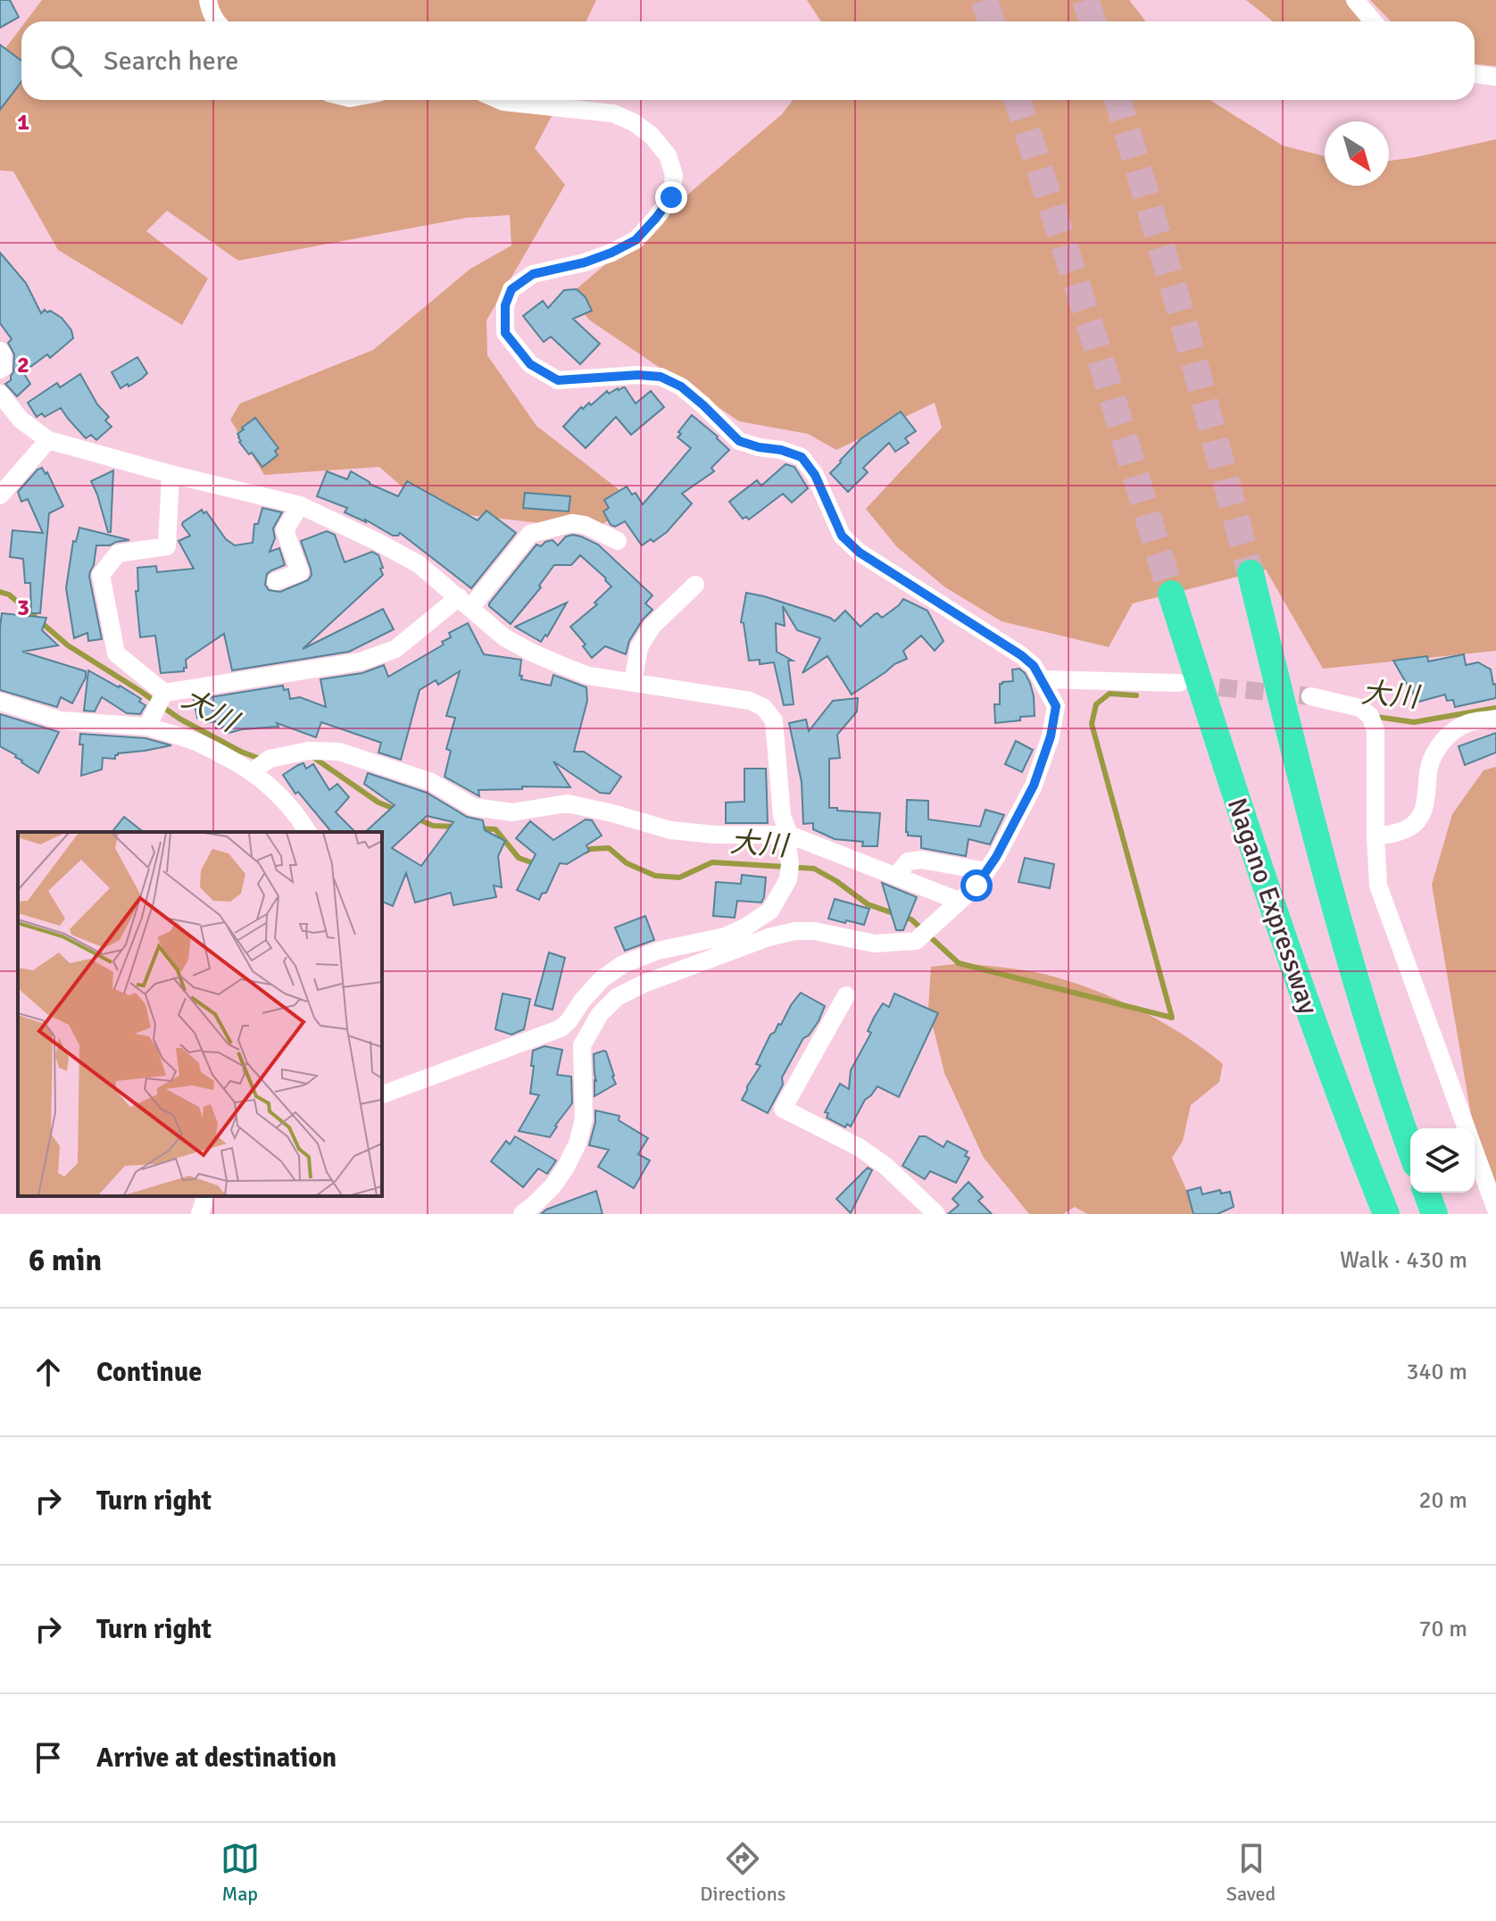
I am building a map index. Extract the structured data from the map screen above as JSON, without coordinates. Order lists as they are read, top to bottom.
{
  "streets": {
    "highway": ["Nagano Expressway"]
  },
  "water": ["大川"],
  "north": "bottom right",
  "page": {
    "search": "Search here",
    "heading": ["6 min", "Walk · 430 m"],
    "list": [
      ["Continue", "340 m"],
      ["Turn right", "20 m"],
      ["Turn right", "70 m"],
      "Arrive at destination"
    ],
    "nav": ["Map", "Directions", "Saved"]
  },
  "grid": {
    "rows": ["1", "2", "3"]
  }
}
